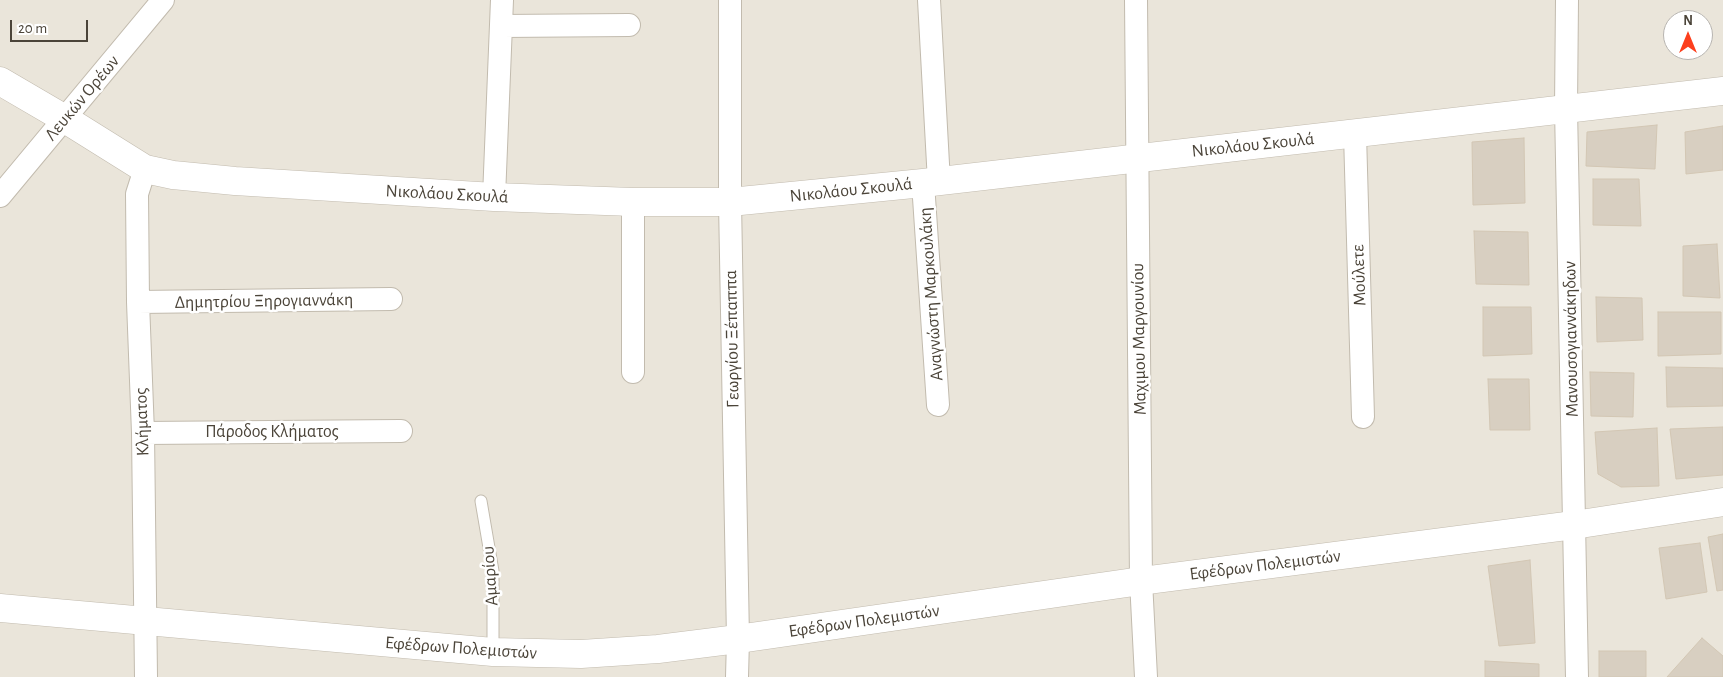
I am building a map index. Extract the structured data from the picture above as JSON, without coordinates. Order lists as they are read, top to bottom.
{
  "streets": {
    "street": [
      "Λευκών Ορέων",
      "Νικολάου Σκουλά",
      "Μούλετε",
      "Αναγνώστη Μαρκουλάκη",
      "Δημητρίου Ξηρογιαννάκη",
      "Γεωργίου Ξέπαππα",
      "Μαχιμου Mαργουνίου",
      "Μανουσογιαννάκηδων",
      "Κλήματος",
      "Πάροδος Κλήματος",
      "Εφέδρων Πολεμιστών"
    ],
    "lane": ["Αμαρίου"]
  },
  "crossings": [
    ["Λευκών Ορέων", "Νικολάου Σκουλά"],
    ["Νικολάου Σκουλά", "Μούλετε"],
    ["Νικολάου Σκουλά", "Αναγνώστη Μαρκουλάκη"],
    ["Νικολάου Σκουλά", "Γεωργίου Ξέπαππα"],
    ["Νικολάου Σκουλά", "Μαχιμου Mαργουνίου"],
    ["Νικολάου Σκουλά", "Μανουσογιαννάκηδων"],
    ["Νικολάου Σκουλά", "Κλήματος"],
    ["Δημητρίου Ξηρογιαννάκη", "Κλήματος"],
    ["Γεωργίου Ξέπαππα", "Εφέδρων Πολεμιστών"],
    ["Μαχιμου Mαργουνίου", "Εφέδρων Πολεμιστών"],
    ["Μανουσογιαννάκηδων", "Εφέδρων Πολεμιστών"],
    ["Κλήματος", "Πάροδος Κλήματος"],
    ["Κλήματος", "Εφέδρων Πολεμιστών"],
    ["Εφέδρων Πολεμιστών", "Αμαρίου"]
  ],
  "scale_bar": "20 m",
  "north": "top"
}
